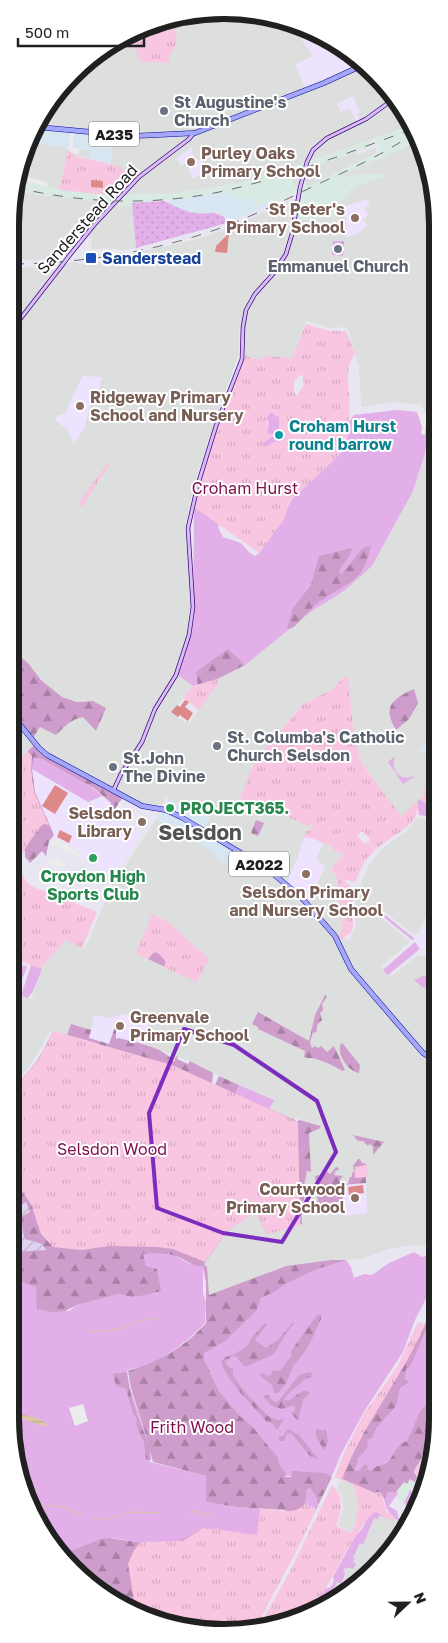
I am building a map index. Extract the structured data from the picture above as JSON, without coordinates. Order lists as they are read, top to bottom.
{
  "streets": {
    "main road": ["A235", "Sanderstead Road", "A2022"]
  },
  "crossings": [
    ["A235", "Sanderstead Road"]
  ],
  "districts": ["Selsdon"],
  "parks": ["Croham Hurst", "Selsdon Wood", "Frith Wood"],
  "places": {
    "other": [
      "St Augustine's Church",
      "Purley Oaks Primary School",
      "St Peter's Primary School",
      "Emmanuel Church",
      "Ridgeway Primary School and Nursery",
      "Croham Hurst round barrow",
      "St. Columba's Catholic Church Selsdon",
      "St.John The Divine",
      "PROJECT365.",
      "Selsdon Library",
      "Croydon High Sports Club",
      "Selsdon Primary and Nursery School",
      "Greenvale Primary School",
      "Courtwood Primary School"
    ],
    "transit": ["Sanderstead"]
  },
  "scale_bar": "500 m",
  "north": "right"
}
